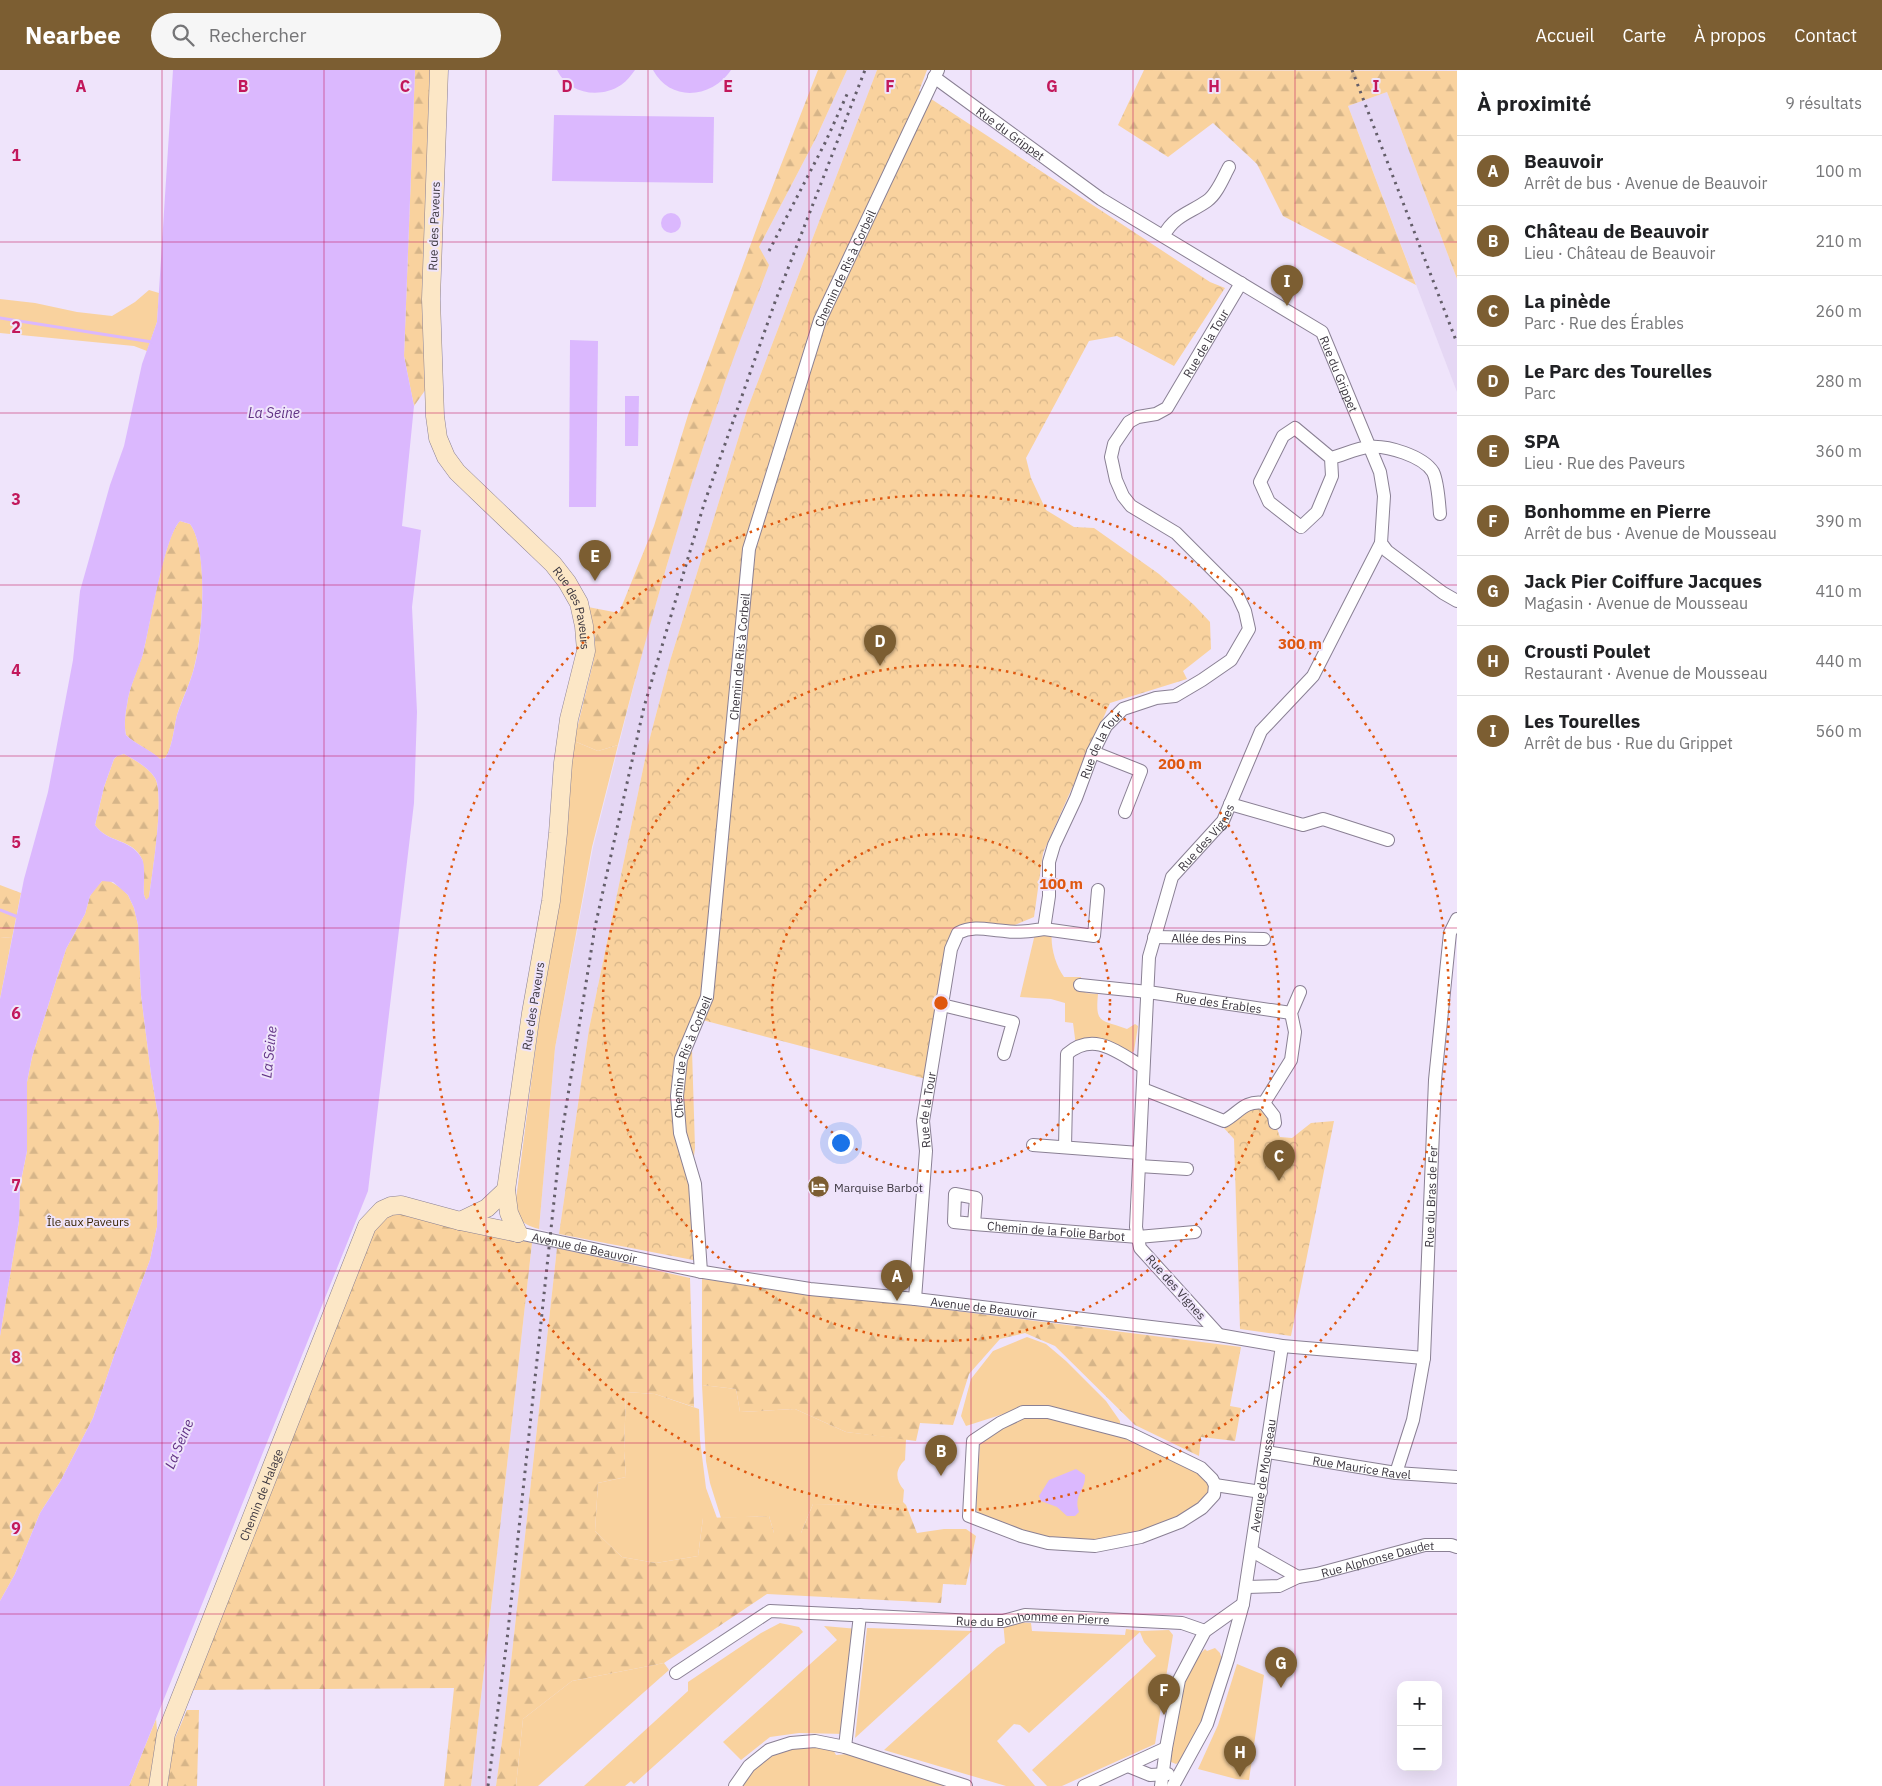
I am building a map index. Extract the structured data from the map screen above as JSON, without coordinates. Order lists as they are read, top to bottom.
{
  "streets": {
    "street": [
      "Rue du Grippet",
      "Rue des Paveurs",
      "Chemin de Ris à Corbeil",
      "Rue de la Tour",
      "Rue des Vignes",
      "Allée des Pins",
      "Rue des Érables",
      "Rue du Bras de Fer",
      "Chemin de la Folie Barbot",
      "Avenue de Beauvoir",
      "Rue Maurice Ravel",
      "Avenue de Mousseau",
      "Chemin de Halage",
      "Rue Alphonse Daudet",
      "Rue du Bonhomme en Pierre"
    ]
  },
  "crossings": [
    ["Rue du Grippet", "Chemin de Ris à Corbeil"],
    ["Rue du Grippet", "Rue de la Tour"],
    ["Rue du Grippet", "Rue des Vignes"],
    ["Rue des Paveurs", "Avenue de Beauvoir"],
    ["Chemin de Ris à Corbeil", "Avenue de Beauvoir"],
    ["Rue de la Tour", "Avenue de Beauvoir"],
    ["Rue des Vignes", "Allée des Pins"],
    ["Rue des Vignes", "Rue des Érables"],
    ["Rue des Vignes", "Chemin de la Folie Barbot"],
    ["Rue des Vignes", "Avenue de Beauvoir"],
    ["Rue du Bras de Fer", "Avenue de Beauvoir"],
    ["Rue du Bras de Fer", "Rue Maurice Ravel"],
    ["Avenue de Beauvoir", "Avenue de Mousseau"],
    ["Rue Maurice Ravel", "Avenue de Mousseau"],
    ["Avenue de Mousseau", "Rue Alphonse Daudet"]
  ],
  "water": ["La Seine"],
  "parks": ["Île aux Paveurs"],
  "places": {
    "hotel": ["Marquise Barbot"]
  },
  "page": {
    "header": "Nearbee",
    "search": "Rechercher",
    "nav": [
      "Accueil",
      "Carte",
      "À propos",
      "Contact"
    ],
    "heading": ["À proximité", "9 résultats"],
    "list": [
      {
        "mark": "A",
        "name": "Beauvoir",
        "note": "Arrêt de bus · Avenue de Beauvoir",
        "value": "100 m"
      },
      {
        "mark": "B",
        "name": "Château de Beauvoir",
        "note": "Lieu · Château de Beauvoir",
        "value": "210 m"
      },
      {
        "mark": "C",
        "name": "La pinède",
        "note": "Parc · Rue des Érables",
        "value": "260 m"
      },
      {
        "mark": "D",
        "name": "Le Parc des Tourelles",
        "note": "Parc",
        "value": "280 m"
      },
      {
        "mark": "E",
        "name": "SPA",
        "note": "Lieu · Rue des Paveurs",
        "value": "360 m"
      },
      {
        "mark": "F",
        "name": "Bonhomme en Pierre",
        "note": "Arrêt de bus · Avenue de Mousseau",
        "value": "390 m"
      },
      {
        "mark": "G",
        "name": "Jack Pier Coiffure Jacques",
        "note": "Magasin · Avenue de Mousseau",
        "value": "410 m"
      },
      {
        "mark": "H",
        "name": "Crousti Poulet",
        "note": "Restaurant · Avenue de Mousseau",
        "value": "440 m"
      },
      {
        "mark": "I",
        "name": "Les Tourelles",
        "note": "Arrêt de bus · Rue du Grippet",
        "value": "560 m"
      }
    ],
    "pins": [
      "I",
      "E",
      "D",
      "C",
      "A",
      "B",
      "G",
      "F",
      "H"
    ],
    "map_buttons": ["+", "−"]
  },
  "grid": {
    "columns": [
      "A",
      "B",
      "C",
      "D",
      "E",
      "F",
      "G",
      "H",
      "I"
    ],
    "rows": [
      "1",
      "2",
      "3",
      "4",
      "5",
      "6",
      "7",
      "8",
      "9"
    ]
  },
  "rings": ["300 m", "200 m", "100 m"]
}
